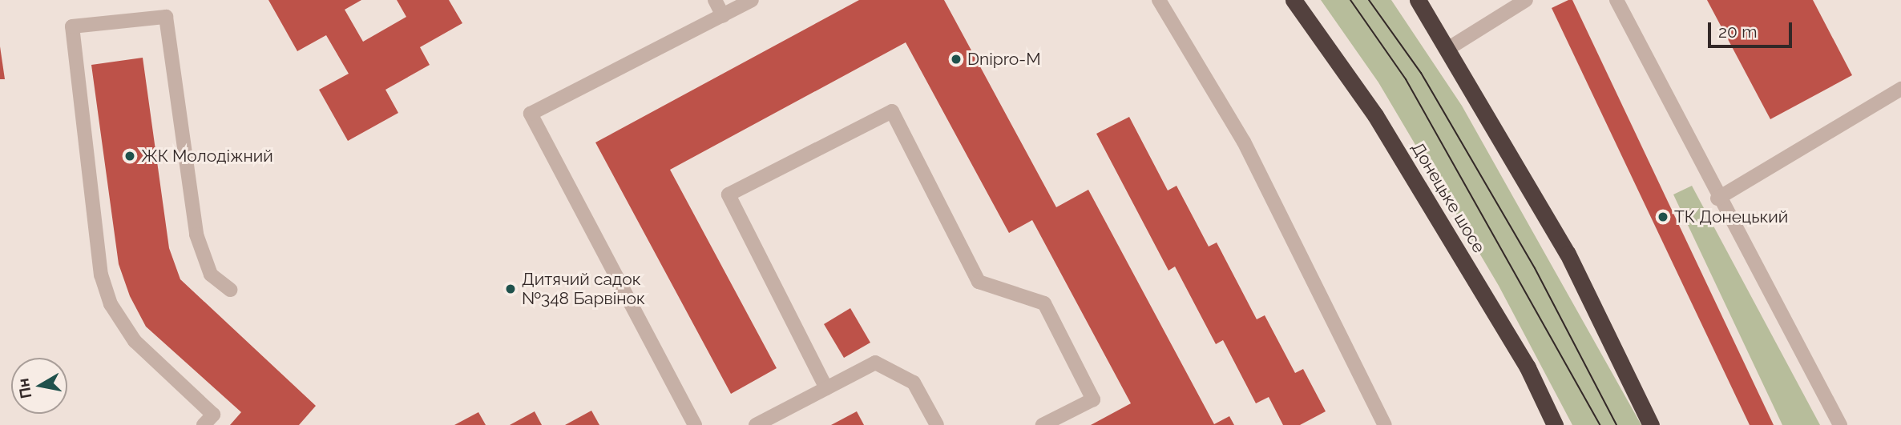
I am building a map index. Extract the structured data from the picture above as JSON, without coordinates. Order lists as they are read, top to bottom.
{
  "streets": {
    "highway": ["Донецьке шосе"]
  },
  "places": [
    "Dnipro-M",
    "ЖК Молодіжний",
    "ТК Донецький",
    "Дитячий садок №348 Барвінок"
  ],
  "scale_bar": "20 m",
  "north": "left"
}
